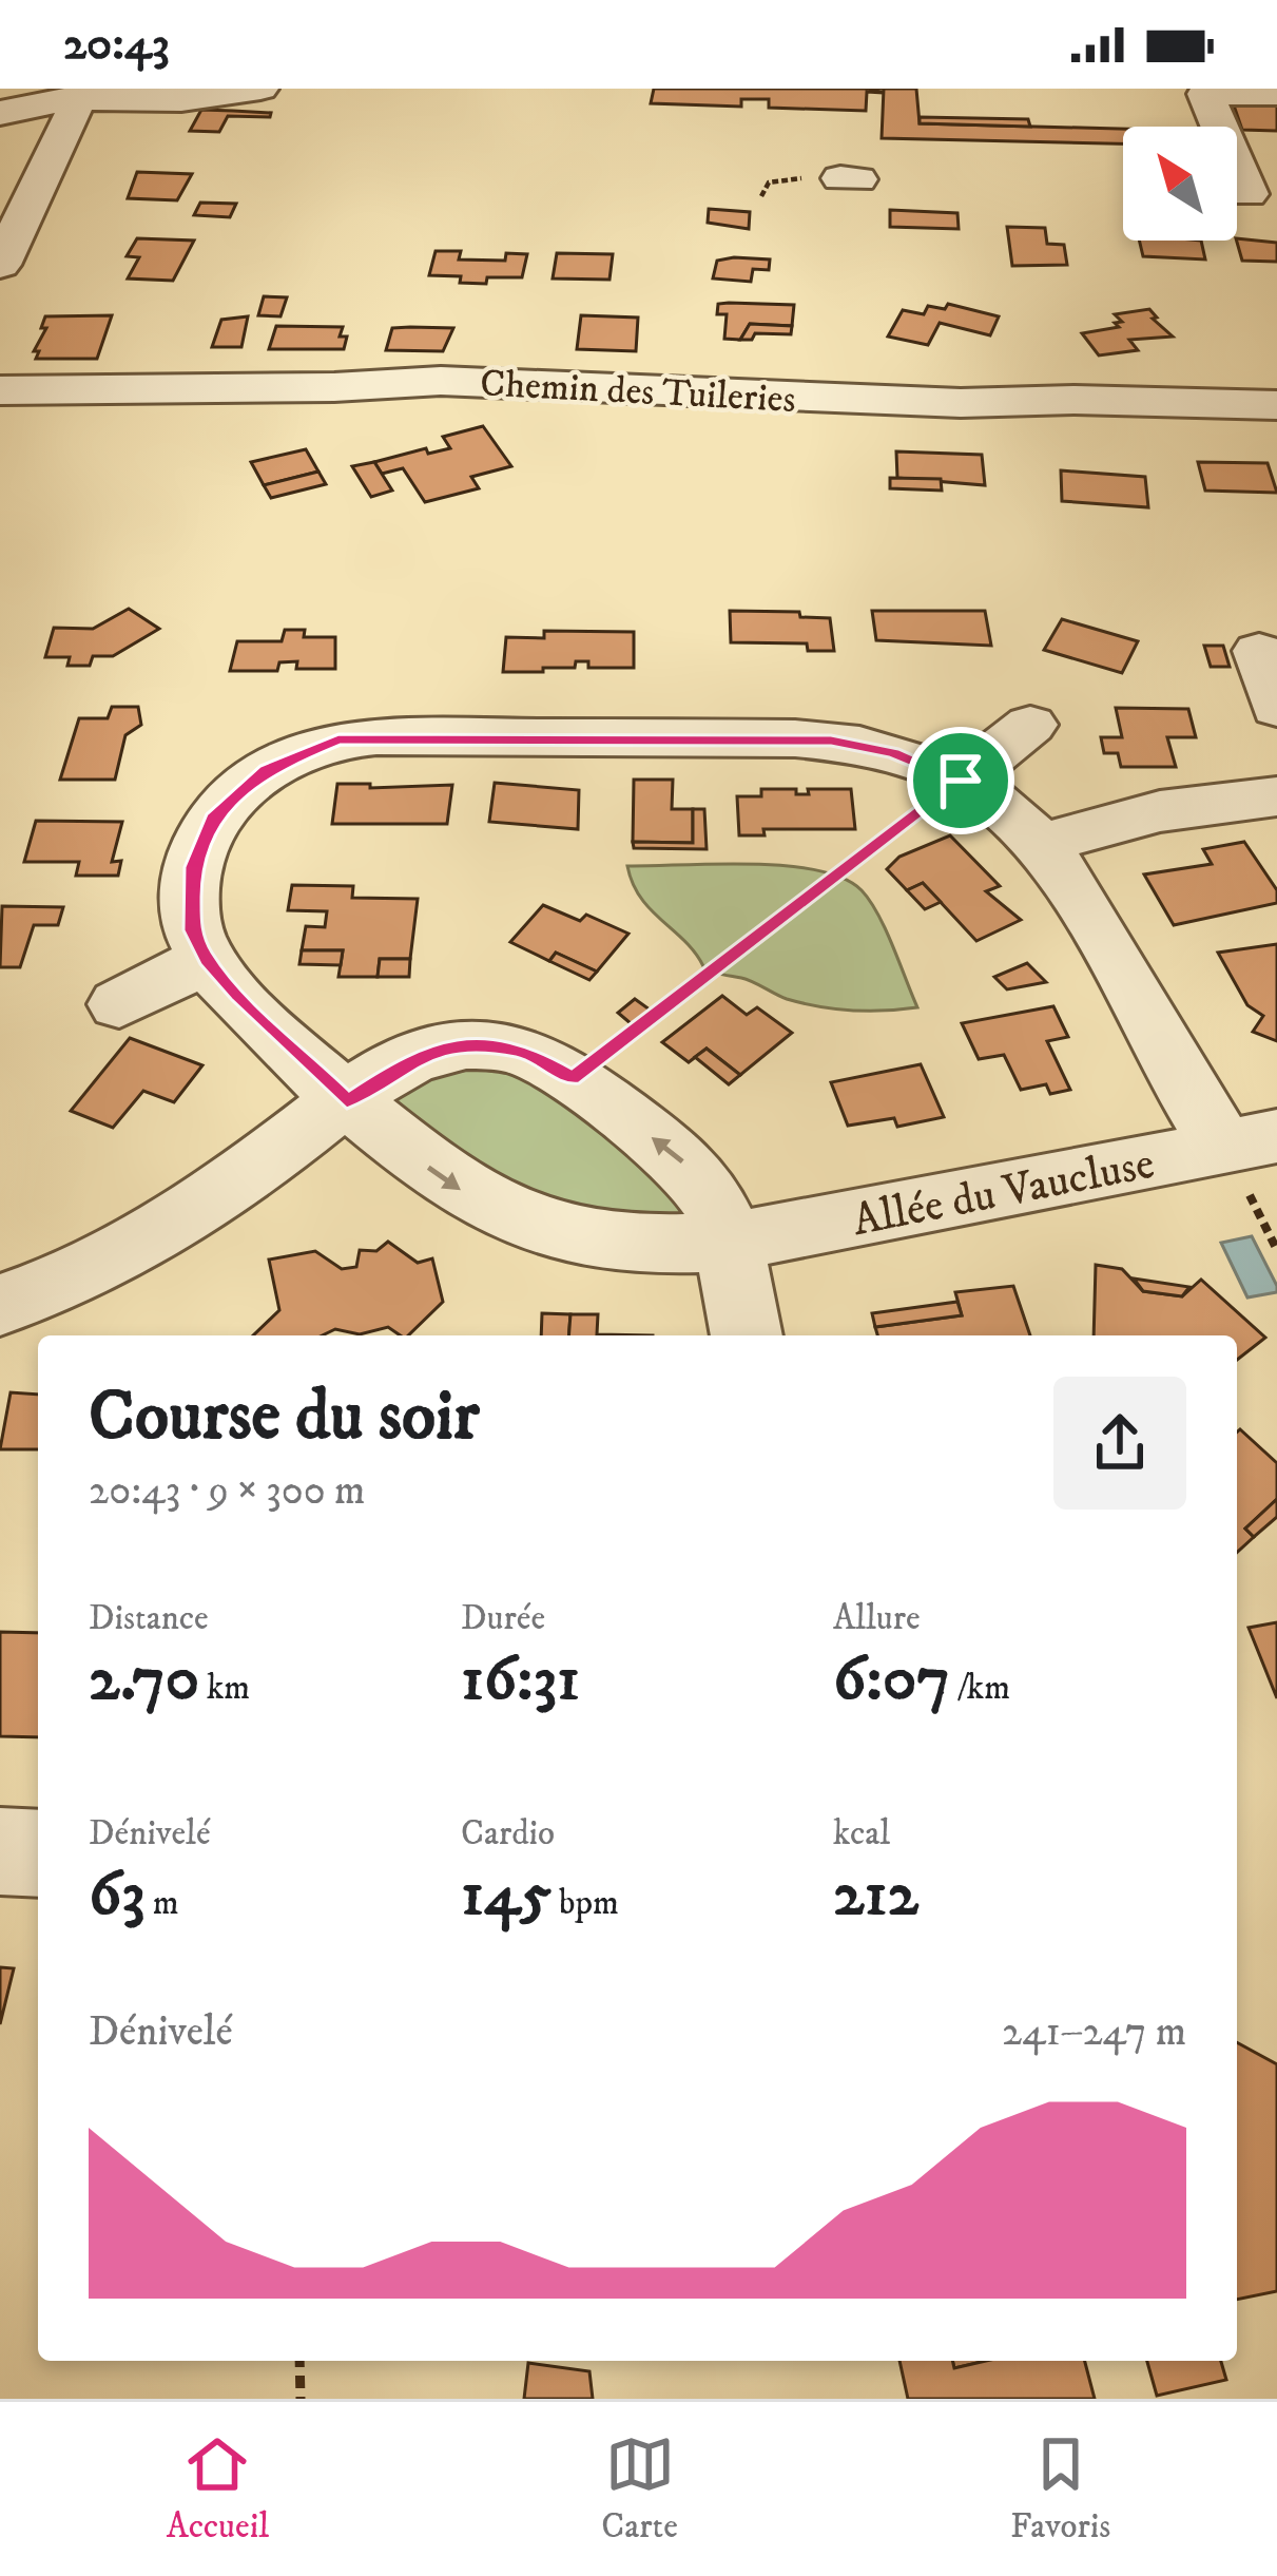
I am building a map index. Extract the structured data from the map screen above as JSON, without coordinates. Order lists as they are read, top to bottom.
{
  "streets": {
    "street": ["Chemin des Tuileries", "Allée du Vaucluse"]
  },
  "one_way": ["Allée du Vaucluse"],
  "north": "top left",
  "page": {
    "status": "20:43",
    "heading": ["Course du soir", "20:43 · 9 × 300 m"],
    "stats": [
      ["Distance", "2.70 km"],
      ["Durée", "16:31"],
      ["Allure", "6:07 /km"],
      ["Dénivelé", "63 m"],
      ["Cardio", "145 bpm"],
      ["kcal", "212"]
    ],
    "chart": ["Dénivelé", "241–247 m"],
    "tabs": ["Accueil", "Carte", "Favoris"]
  }
}
